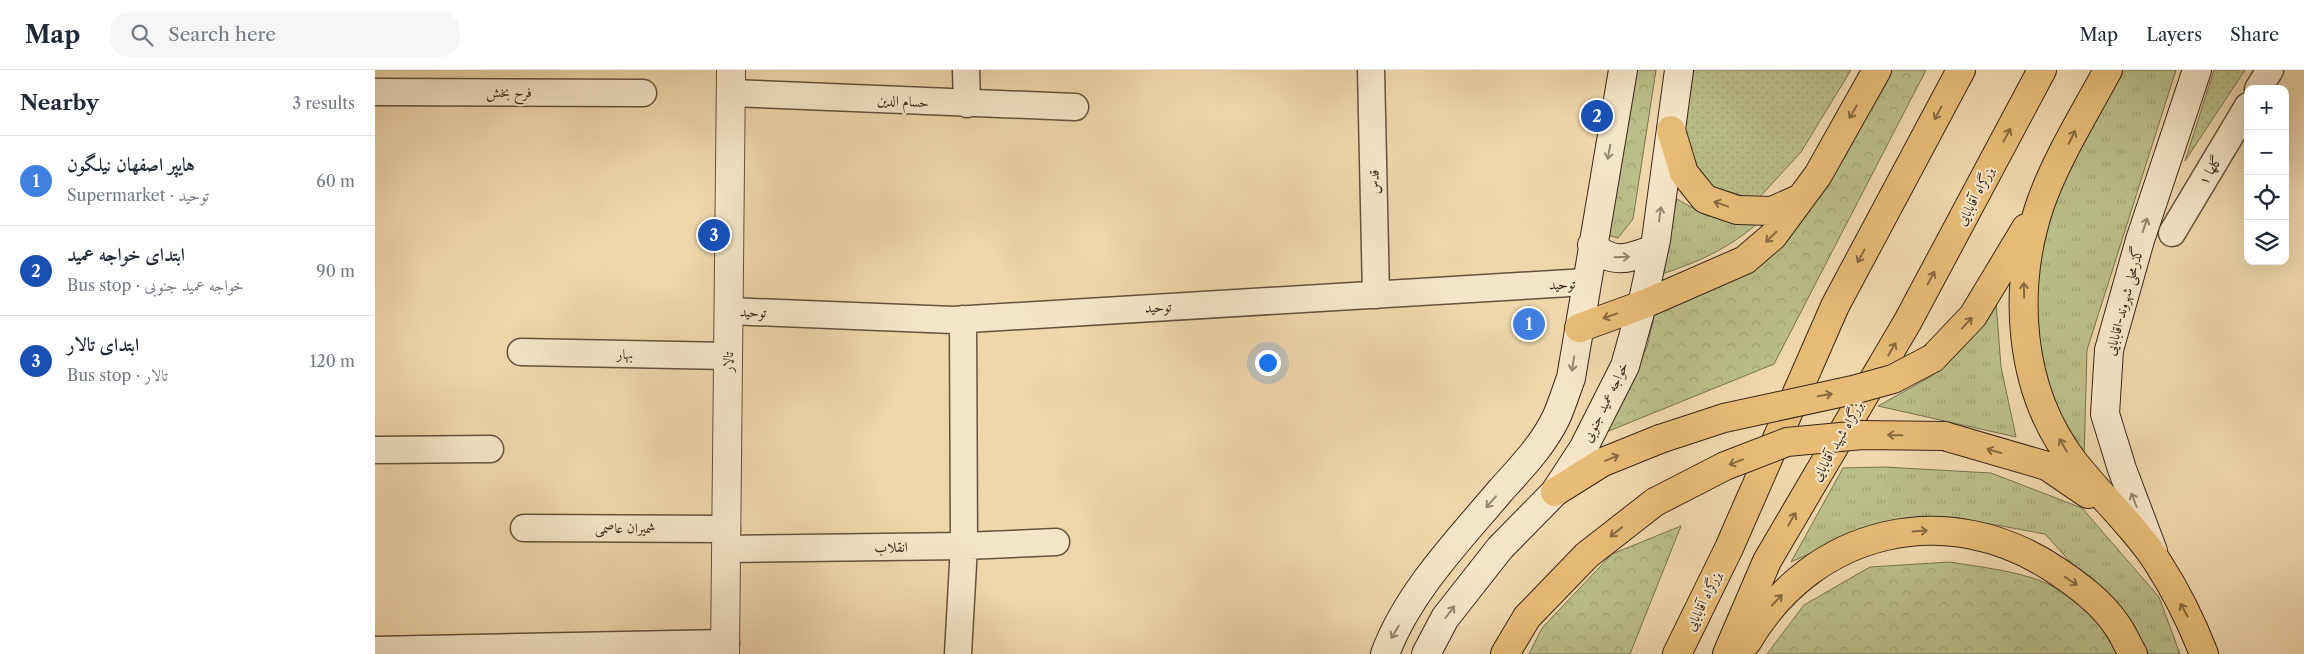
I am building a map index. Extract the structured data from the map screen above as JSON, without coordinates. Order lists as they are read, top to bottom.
{
  "streets": {
    "highway": ["بزرگراه آقابابایی", "بزرگراه شهید آقابابایی"],
    "main road": ["گذرمحلی شهروند-اقابابایی", "تالار", "خواجه عمید جنوبی"],
    "street": [
      "فرح بخش",
      "حسام الدین",
      "گلها ۱",
      "قدس",
      "توحید",
      "بهار",
      "شمیران عاصمی",
      "انقلاب"
    ]
  },
  "crossings": [
    ["حسام الدین", "تالار"],
    ["قدس", "توحید"],
    ["بزرگراه آقابابایی", "بزرگراه شهید آقابابایی"],
    ["توحید", "تالار"],
    ["بهار", "تالار"],
    ["تالار", "شمیران عاصمی"],
    ["تالار", "انقلاب"],
    ["شمیران عاصمی", "انقلاب"]
  ],
  "one_way": ["گذرمحلی شهروند-اقابابایی", "بزرگراه شهید آقابابایی"],
  "page": {
    "header": "Map",
    "search": "Search here",
    "nav": ["Map", "Layers", "Share"],
    "heading": ["Nearby", "3 results"],
    "map_buttons": ["+", "−"],
    "pins": ["2", "3", "1"],
    "list": [
      {
        "mark": "1",
        "name": "هایپر اصفهان نیلگون",
        "note": "Supermarket · توحید",
        "value": "60 m"
      },
      {
        "mark": "2",
        "name": "ابتدای خواجه عمید",
        "note": "Bus stop · خواجه عمید جنوبی",
        "value": "90 m"
      },
      {
        "mark": "3",
        "name": "ابتدای تالار",
        "note": "Bus stop · تالار",
        "value": "120 m"
      }
    ]
  }
}
